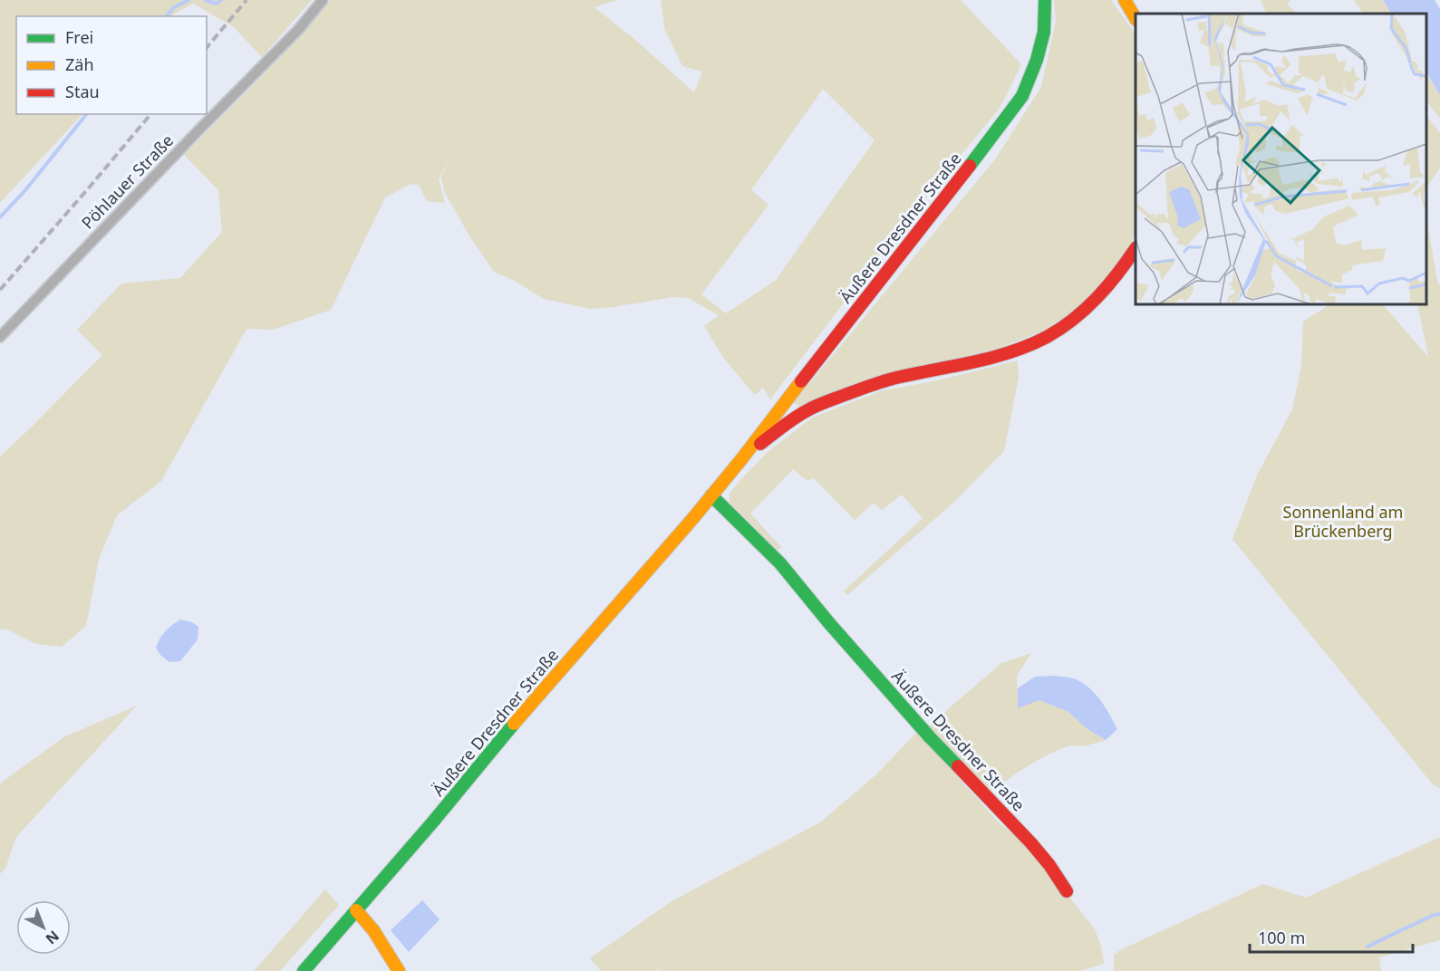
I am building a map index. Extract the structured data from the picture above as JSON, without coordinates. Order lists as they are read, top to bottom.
{
  "streets": {
    "main road": ["Äußere Dresdner Straße"],
    "street": ["Pöhlauer Straße"]
  },
  "parks": ["Sonnenland am Brückenberg"],
  "legend": ["Frei", "Zäh", "Stau"],
  "scale_bar": "100 m",
  "north": "bottom right"
}
